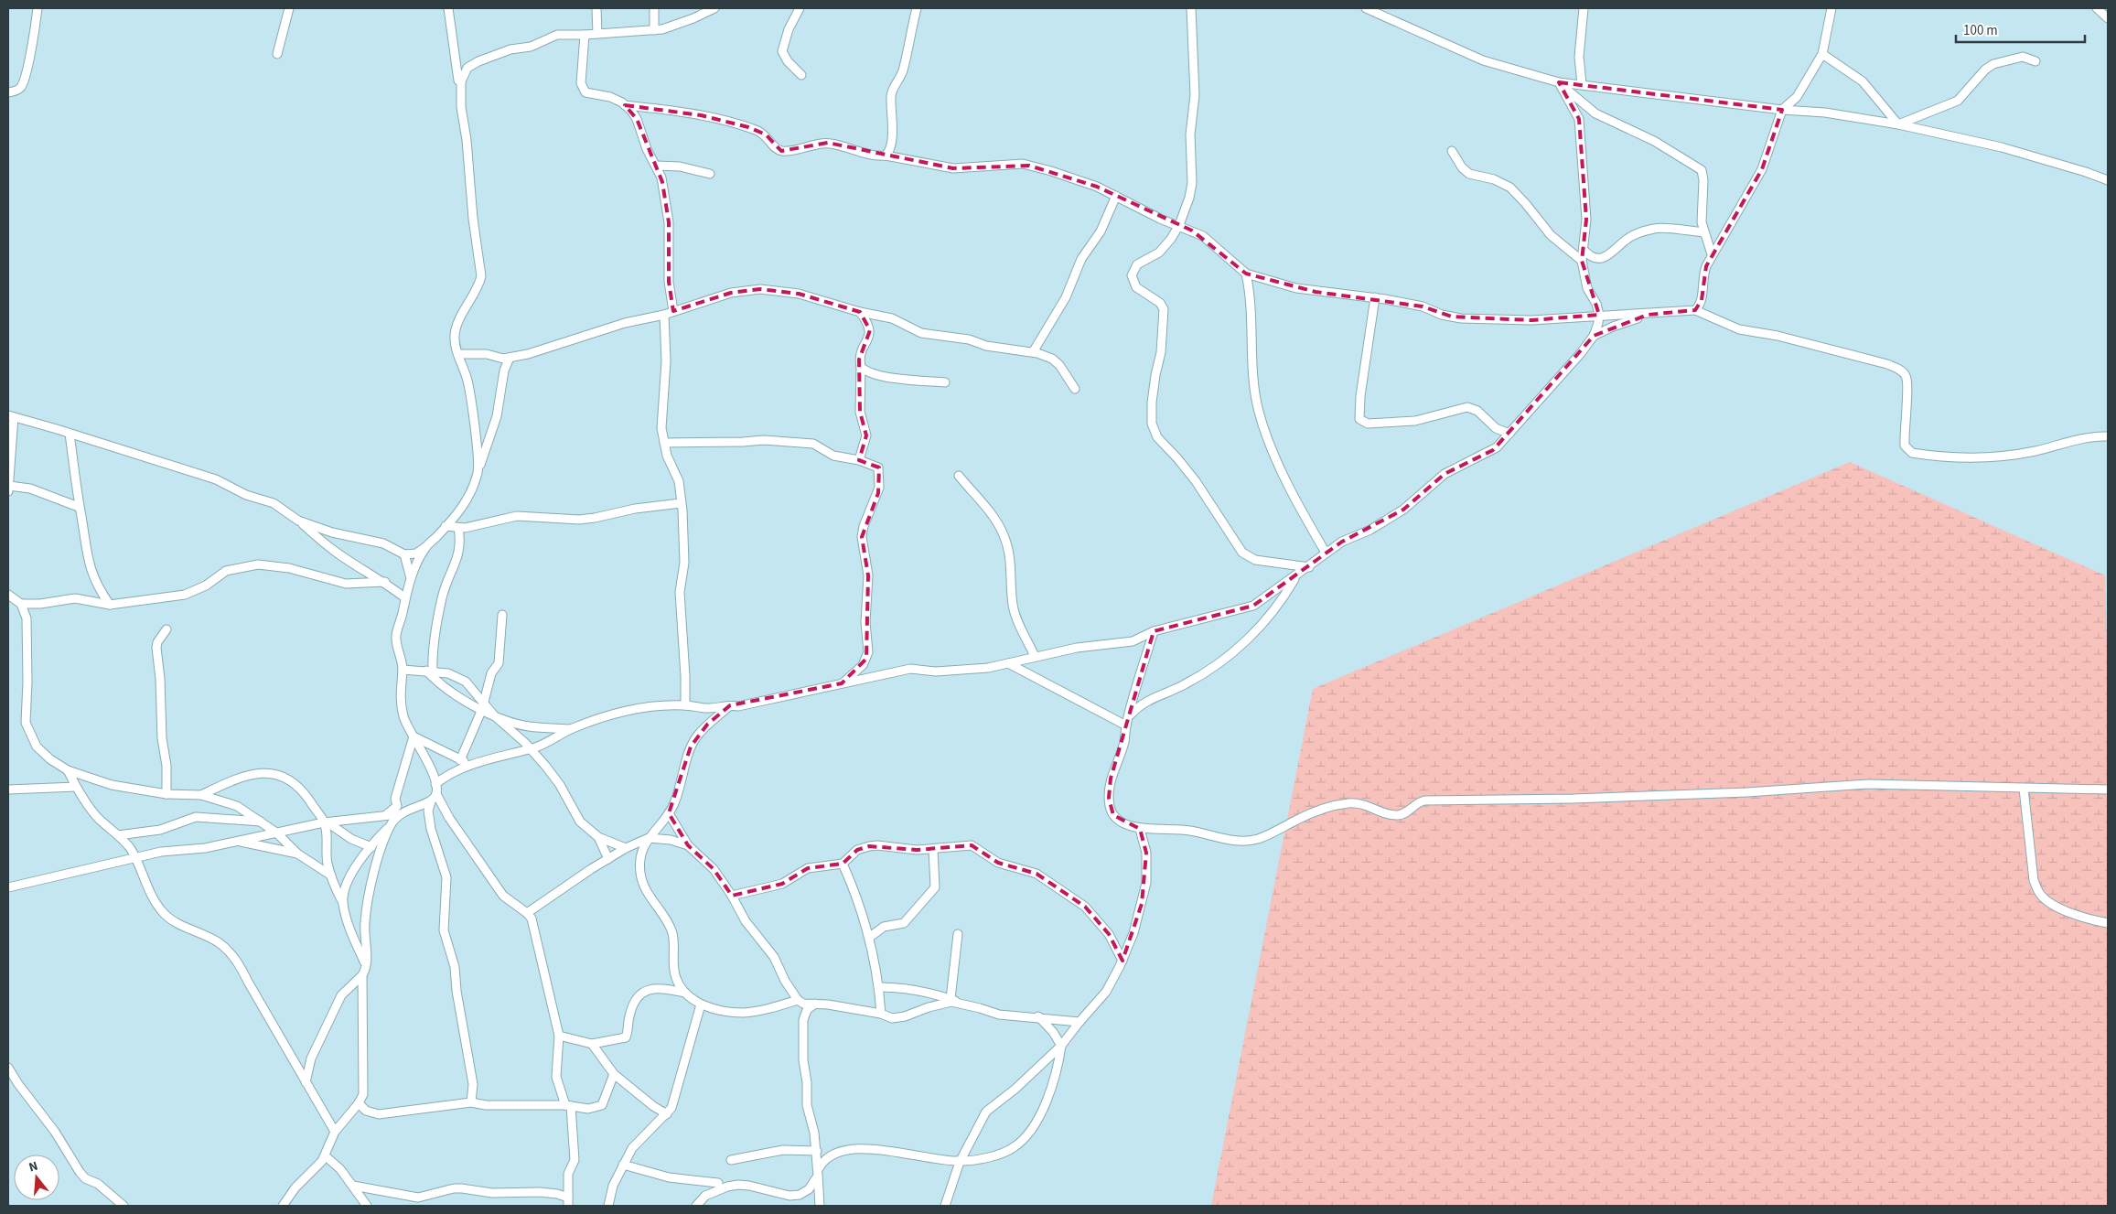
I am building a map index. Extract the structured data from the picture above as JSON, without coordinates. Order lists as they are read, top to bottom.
{
  "scale_bar": "100 m",
  "north": "top"
}
